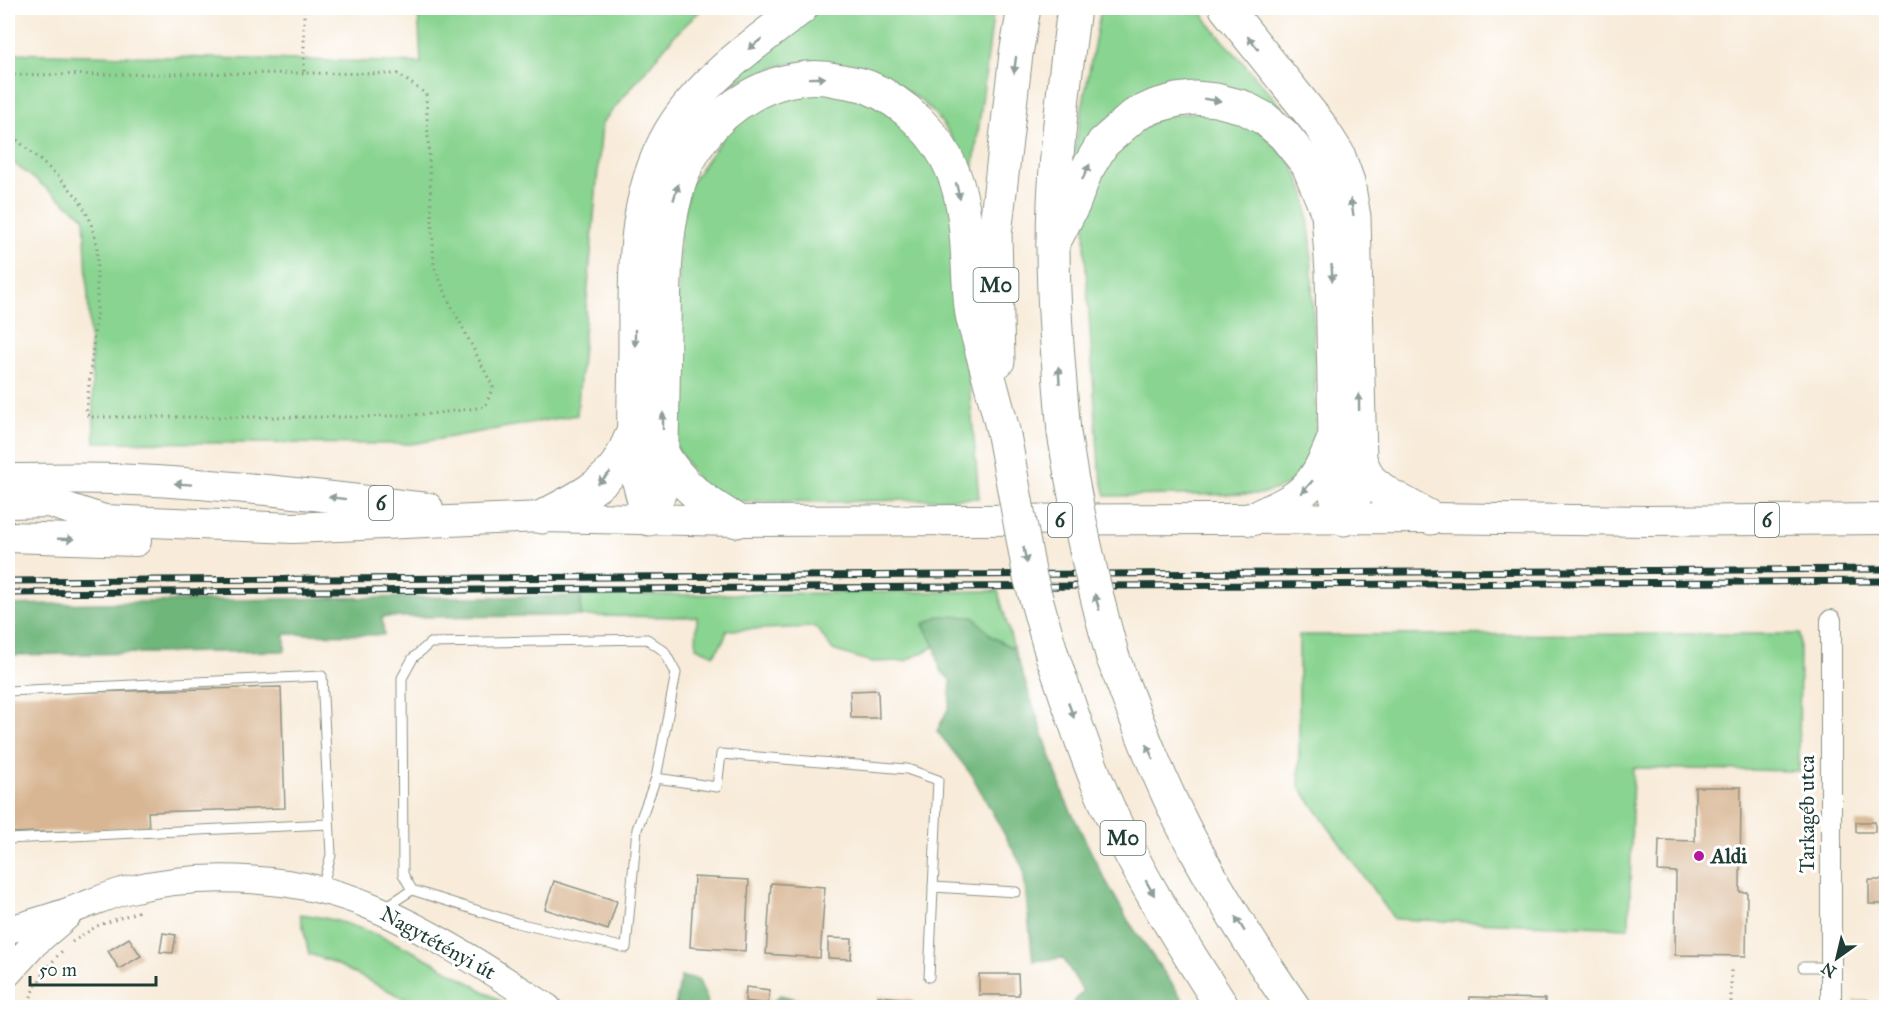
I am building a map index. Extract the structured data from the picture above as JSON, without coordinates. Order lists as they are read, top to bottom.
{
  "streets": {
    "highway": ["M0"],
    "main road": ["6", "Nagytétényi út"],
    "street": ["Tarkagéb utca"]
  },
  "places": ["Aldi"],
  "scale_bar": "50 m",
  "north": "bottom left"
}
